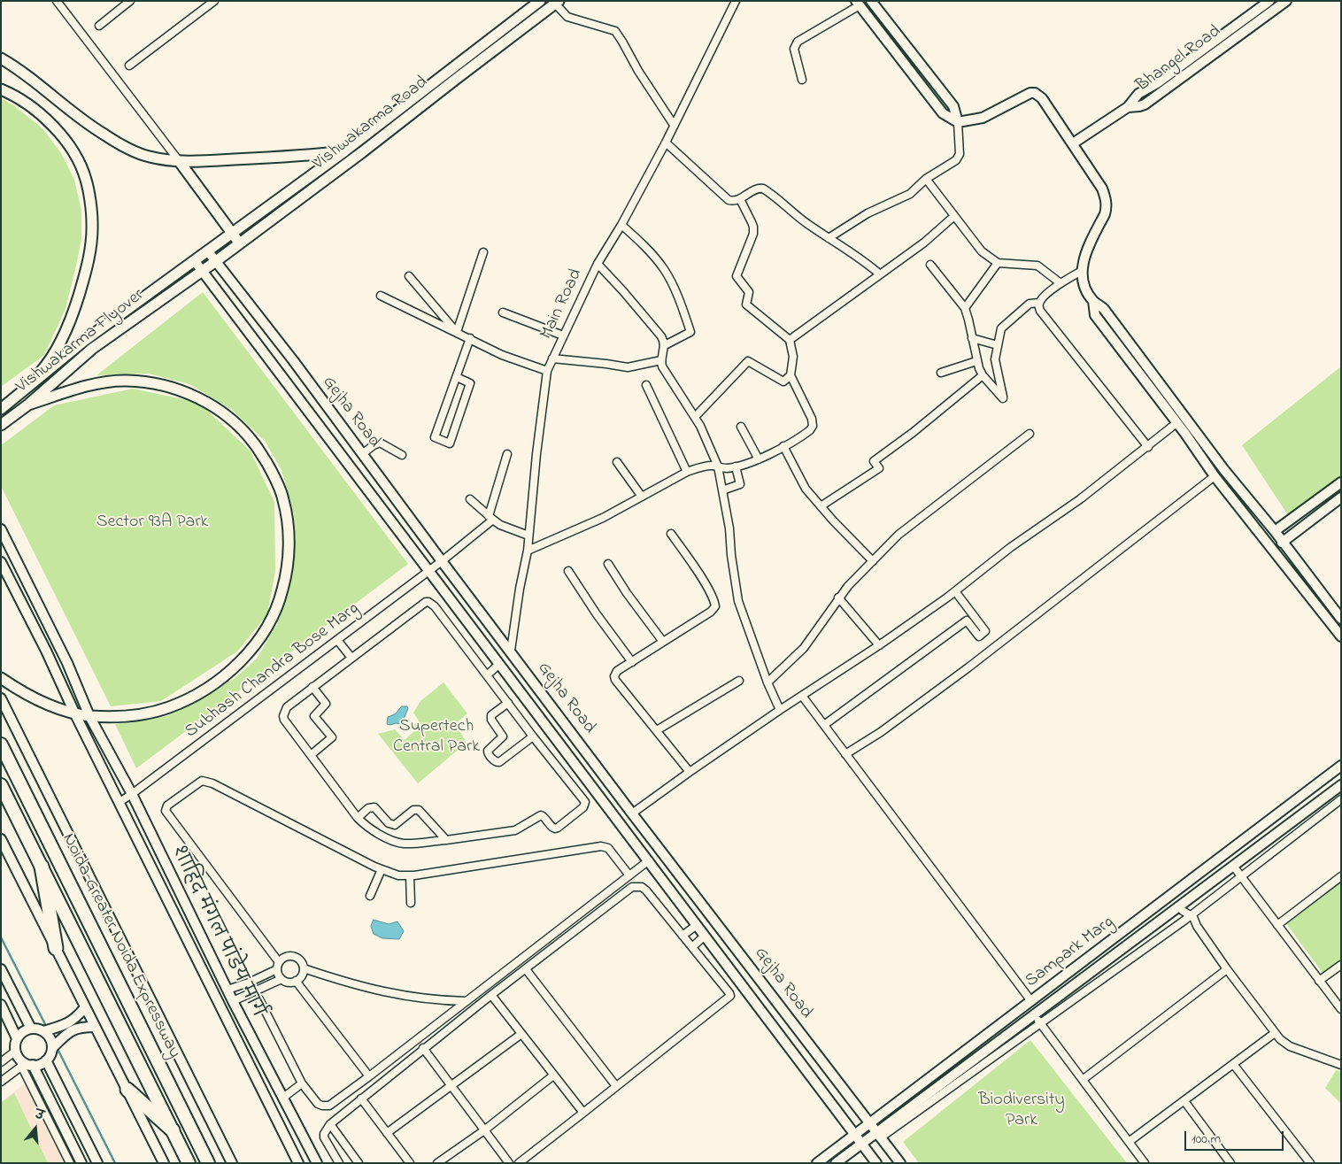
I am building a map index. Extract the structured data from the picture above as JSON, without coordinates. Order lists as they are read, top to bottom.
{
  "streets": {
    "highway": ["Noida-Greater Noida Expressway"],
    "main road": ["Vishwakarma Road", "Vishwakarma Flyover"],
    "street": [
      "Bhangel Road",
      "Main Road",
      "Gejha Road",
      "Subhash Chandra Bose Marg",
      "शाहिद मंगल पांडेय मार्ग",
      "Sampark Marg"
    ]
  },
  "crossings": [
    ["Vishwakarma Road", "Vishwakarma Flyover"],
    ["Vishwakarma Road", "Gejha Road"],
    ["Main Road", "Gejha Road"],
    ["Vishwakarma Flyover", "Gejha Road"],
    ["Gejha Road", "Subhash Chandra Bose Marg"],
    ["Gejha Road", "Sampark Marg"],
    ["Subhash Chandra Bose Marg", "शाहिद मंगल पांडेय मार्ग"]
  ],
  "parks": ["Sector 93A Park", "Supertech Central Park", "Biodiversity Park"],
  "scale_bar": "100 m",
  "north": "top"
}
